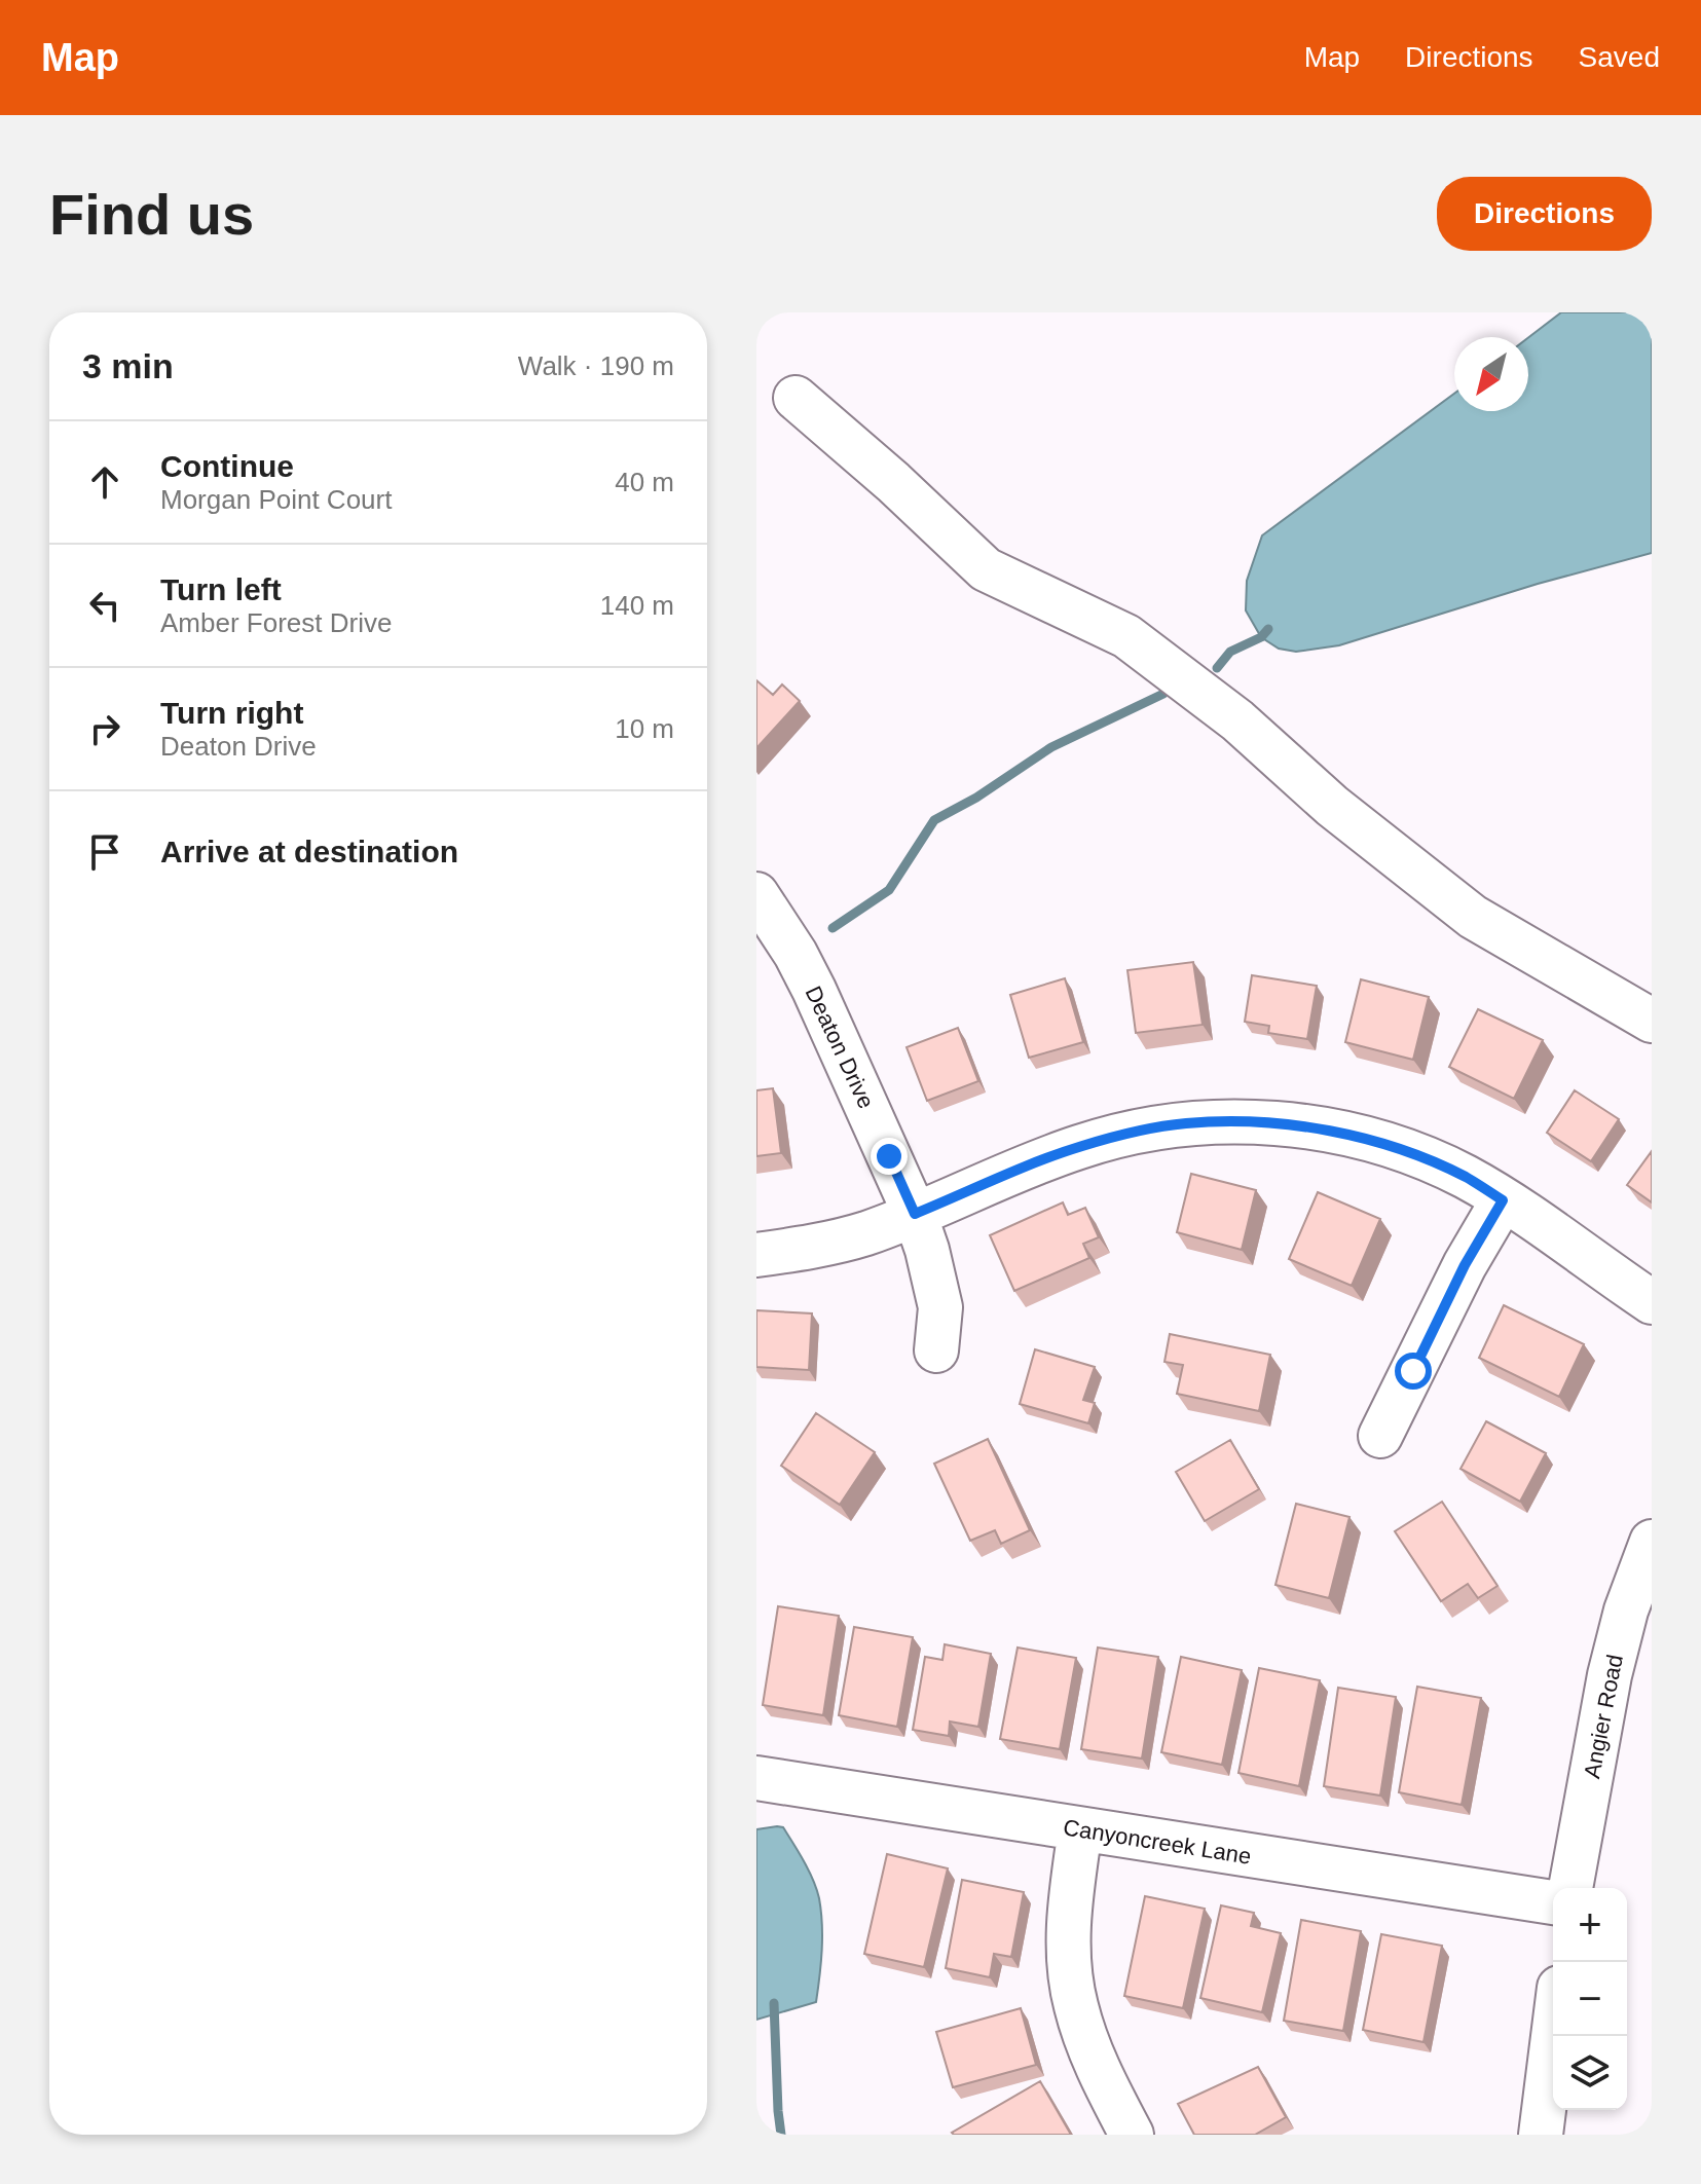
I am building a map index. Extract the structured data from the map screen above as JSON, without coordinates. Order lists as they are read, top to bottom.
{
  "streets": {
    "street": ["Deaton Drive", "Angier Road", "Canyoncreek Lane"]
  },
  "north": "bottom left",
  "page": {
    "header": "Map",
    "nav": ["Map", "Directions", "Saved"],
    "buttons": "Directions",
    "title": "Find us",
    "heading": ["3 min", "Walk · 190 m"],
    "list": [
      ["Continue", "Morgan Point Court", "40 m"],
      ["Turn left", "Amber Forest Drive", "140 m"],
      ["Turn right", "Deaton Drive", "10 m"],
      "Arrive at destination"
    ],
    "map_buttons": ["+", "−"]
  }
}
